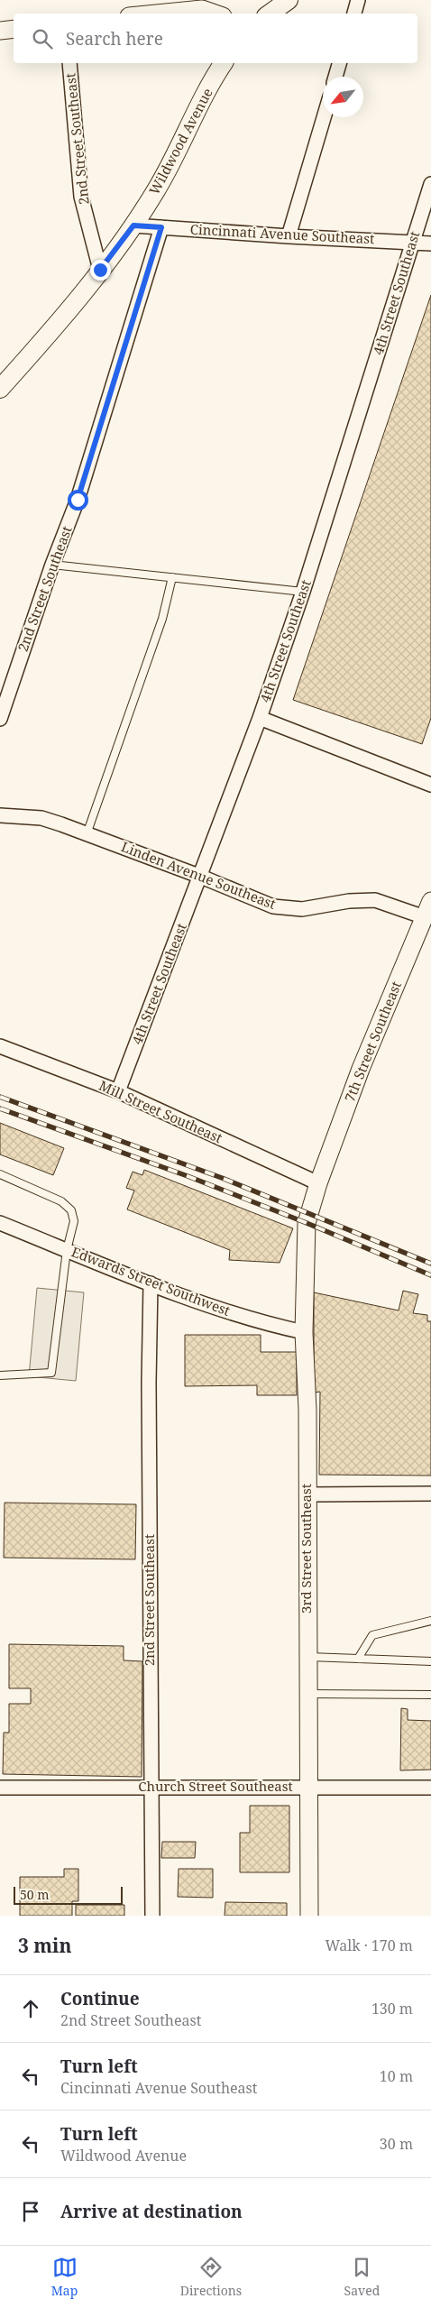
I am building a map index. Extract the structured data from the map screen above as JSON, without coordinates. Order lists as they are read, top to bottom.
{
  "streets": {
    "main road": ["Wildwood Avenue"],
    "street": [
      "2nd Street Southeast",
      "Cincinnati Avenue Southeast",
      "4th Street Southeast",
      "Linden Avenue Southeast",
      "7th Street Southeast",
      "Mill Street Southeast",
      "Edwards Street Southwest",
      "3rd Street Southeast",
      "Church Street Southeast"
    ]
  },
  "crossings": [
    ["2nd Street Southeast", "Wildwood Avenue"],
    ["2nd Street Southeast", "Cincinnati Avenue Southeast"],
    ["2nd Street Southeast", "Edwards Street Southwest"],
    ["2nd Street Southeast", "Church Street Southeast"],
    ["Wildwood Avenue", "Cincinnati Avenue Southeast"],
    ["Cincinnati Avenue Southeast", "4th Street Southeast"],
    ["4th Street Southeast", "Linden Avenue Southeast"],
    ["4th Street Southeast", "Mill Street Southeast"],
    ["Linden Avenue Southeast", "7th Street Southeast"],
    ["7th Street Southeast", "Mill Street Southeast"],
    ["7th Street Southeast", "3rd Street Southeast"],
    ["Mill Street Southeast", "3rd Street Southeast"],
    ["Edwards Street Southwest", "3rd Street Southeast"],
    ["3rd Street Southeast", "Church Street Southeast"]
  ],
  "scale_bar": "50 m",
  "north": "bottom left",
  "page": {
    "search": "Search here",
    "scale": "50 m",
    "heading": ["3 min", "Walk · 170 m"],
    "list": [
      ["Continue", "2nd Street Southeast", "130 m"],
      ["Turn left", "Cincinnati Avenue Southeast", "10 m"],
      ["Turn left", "Wildwood Avenue", "30 m"],
      "Arrive at destination"
    ],
    "nav": ["Map", "Directions", "Saved"]
  }
}
